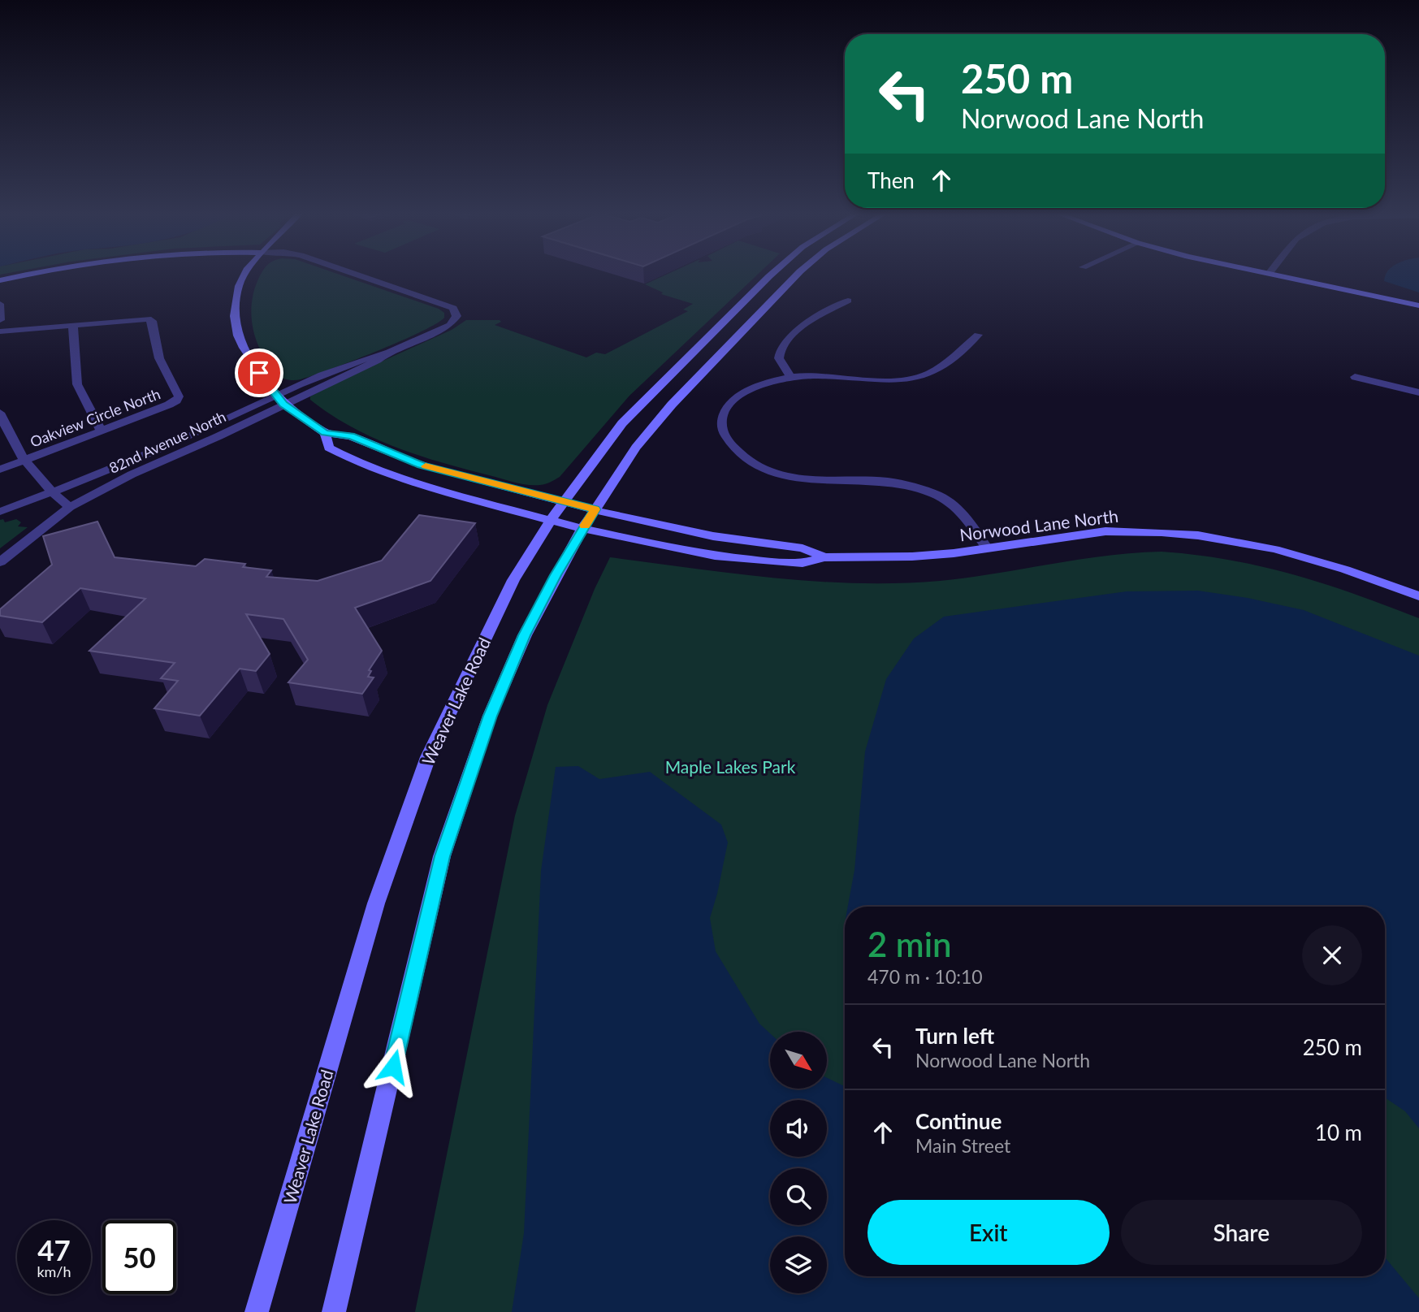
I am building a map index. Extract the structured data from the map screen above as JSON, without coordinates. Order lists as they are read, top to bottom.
{
  "streets": {
    "street": [
      "Oakview Circle North",
      "82nd Avenue North",
      "Norwood Lane North",
      "Weaver Lake Road"
    ]
  },
  "crossings": [
    ["Norwood Lane North", "Weaver Lake Road"]
  ],
  "parks": ["Maple Lakes Park"],
  "north": "bottom right",
  "page": {
    "turn": ["250 m", "Norwood Lane North"],
    "then": "Then",
    "heading": ["2 min", "470 m · 10:10"],
    "list": [
      {
        "name": "Turn left",
        "note": "Norwood Lane North",
        "value": "250 m"
      },
      {
        "name": "Continue",
        "note": "Main Street",
        "value": "10 m"
      }
    ],
    "buttons": ["Exit", "Share"],
    "speed": "47 km/h",
    "limit": "50"
  }
}
